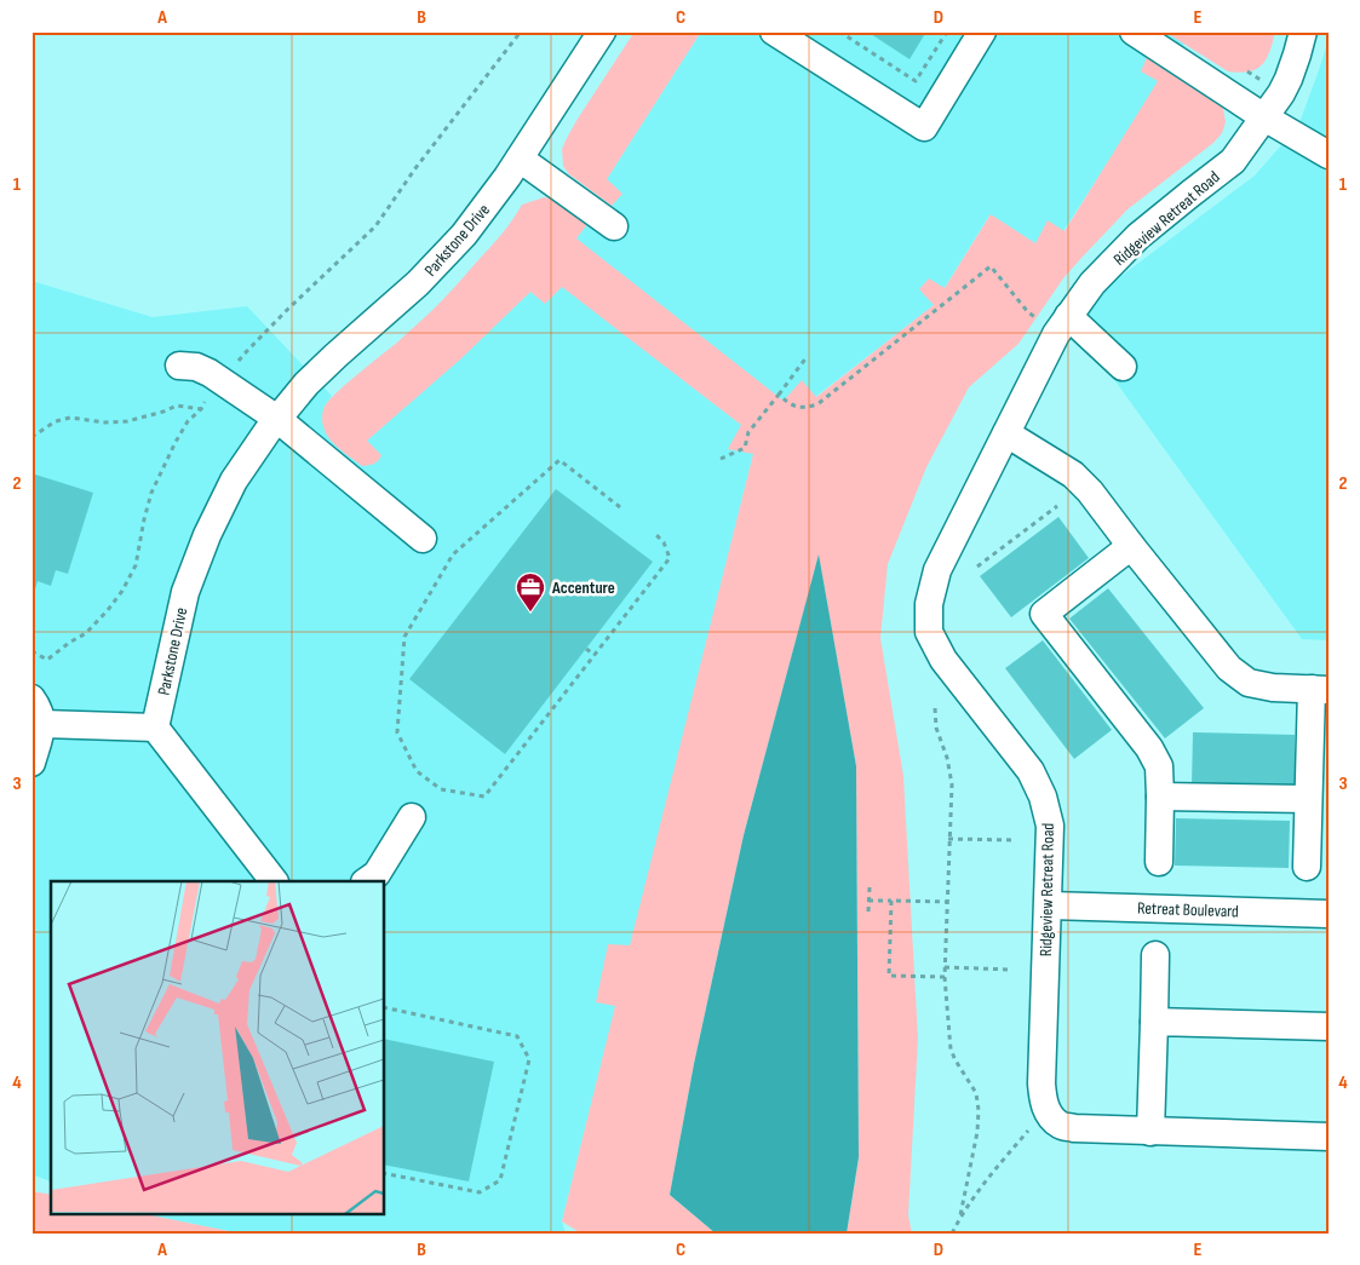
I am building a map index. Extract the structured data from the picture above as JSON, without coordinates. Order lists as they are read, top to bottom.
{
  "streets": {
    "street": ["Ridgeview Retreat Road", "Parkstone Drive", "Retreat Boulevard"]
  },
  "crossings": [
    ["Ridgeview Retreat Road", "Retreat Boulevard"]
  ],
  "places": {
    "office": ["Accenture"]
  },
  "grid": {
    "columns": [
      "A",
      "B",
      "C",
      "D",
      "E"
    ],
    "rows": [
      "1",
      "2",
      "3",
      "4"
    ]
  }
}
